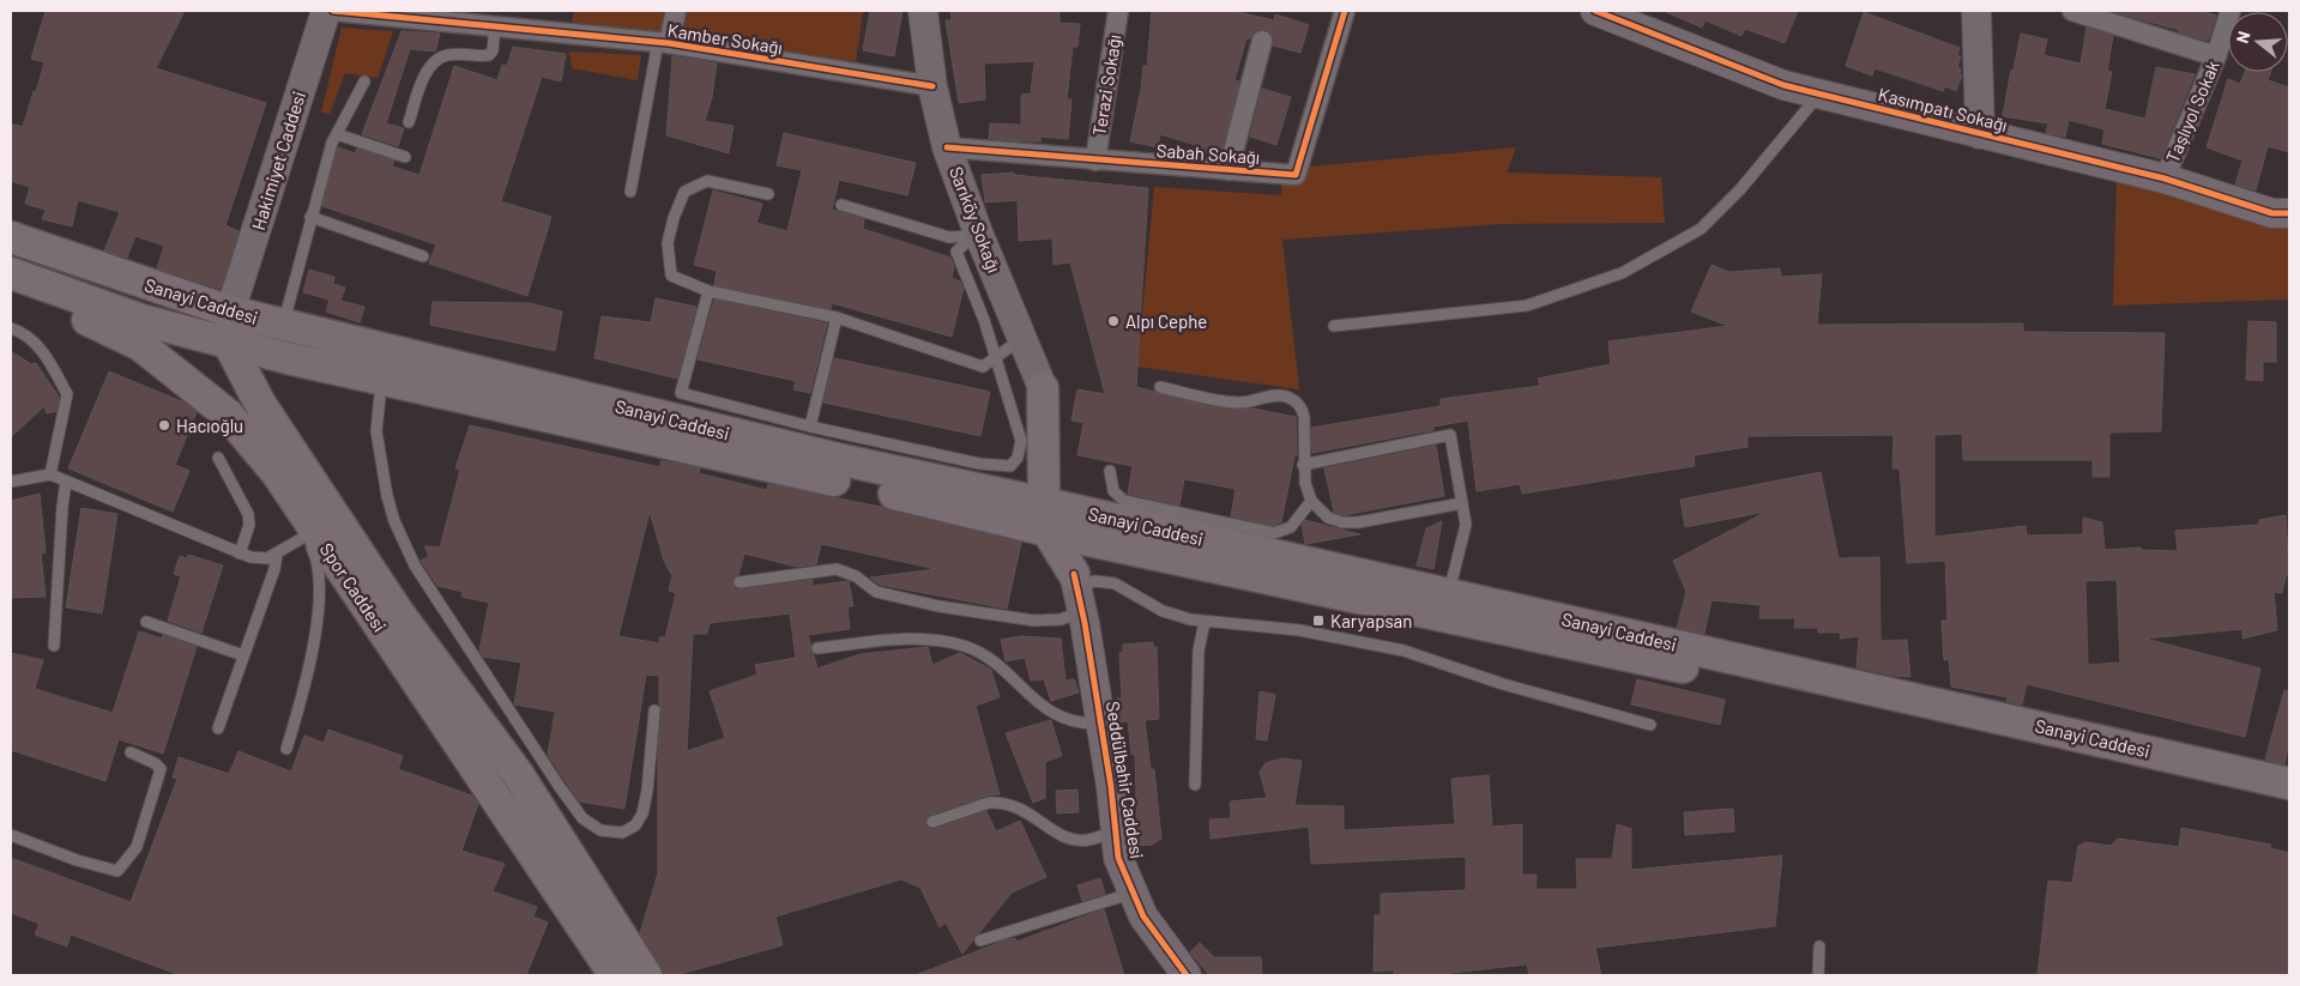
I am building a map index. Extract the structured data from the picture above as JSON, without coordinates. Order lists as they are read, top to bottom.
{
  "streets": {
    "main road": ["Sanayi Caddesi", "Spor Caddesi"],
    "street": [
      "Kamber Sokağı",
      "Terazi Sokağı",
      "Kasımpatı Sokağı",
      "Taşlıyol Sokak",
      "Sabah Sokağı",
      "Hakimiyet Caddesi",
      "Sarıköy Sokağı",
      "Seddülbahir Caddesi"
    ]
  },
  "crossings": [
    ["Kamber Sokağı", "Sarıköy Sokağı"],
    ["Terazi Sokağı", "Sabah Sokağı"],
    ["Kasımpatı Sokağı", "Taşlıyol Sokak"],
    ["Sabah Sokağı", "Sarıköy Sokağı"],
    ["Hakimiyet Caddesi", "Sanayi Caddesi"],
    ["Sanayi Caddesi", "Spor Caddesi"]
  ],
  "places": {
    "other": ["Alpı Cephe", "Hacıoğlu"],
    "transit": ["Karyapsan"]
  },
  "north": "left"
}
